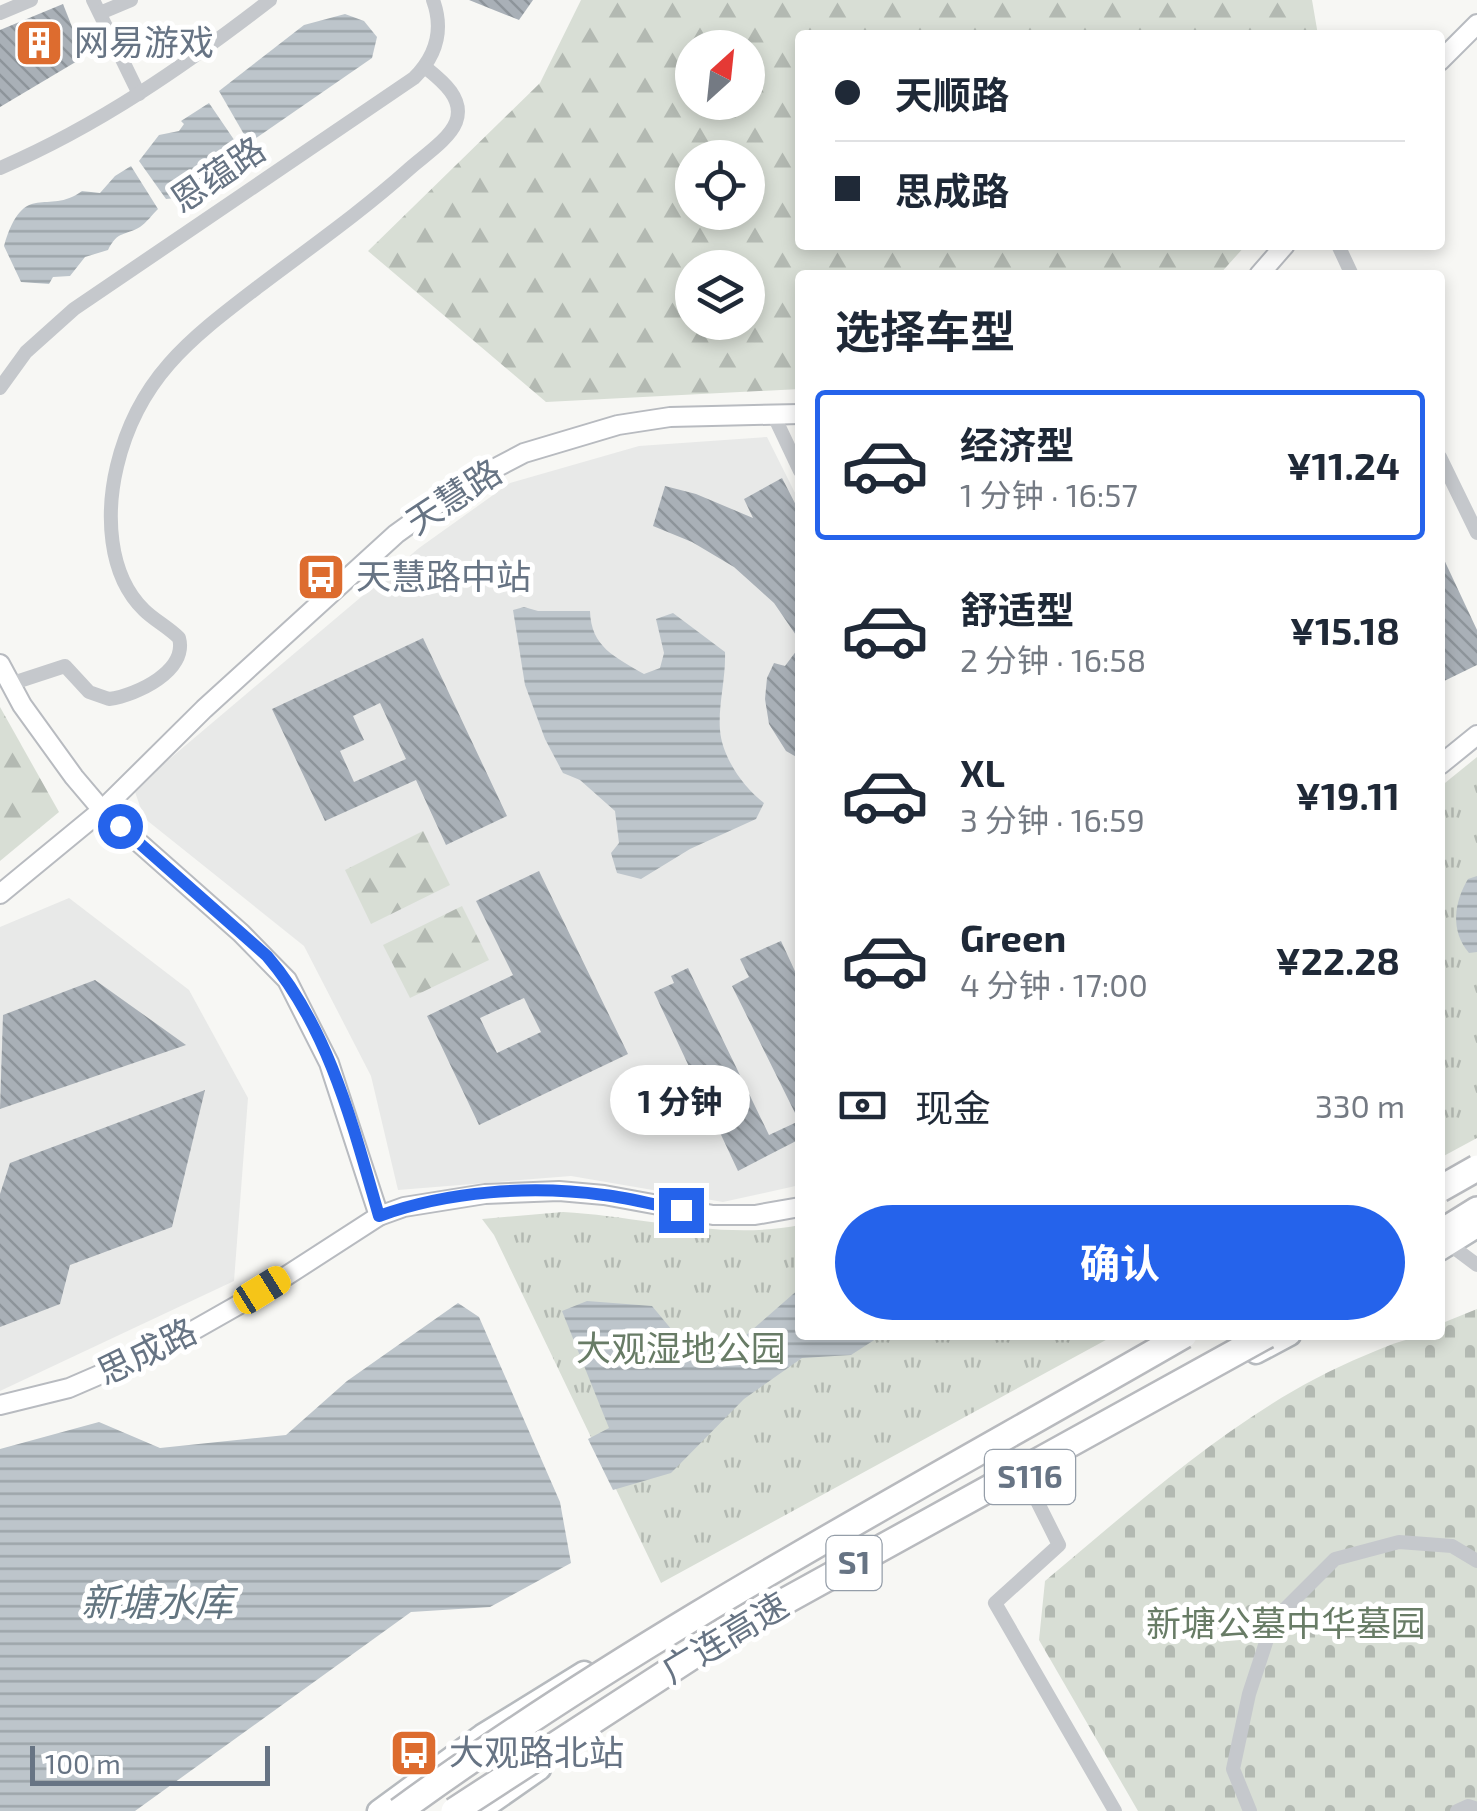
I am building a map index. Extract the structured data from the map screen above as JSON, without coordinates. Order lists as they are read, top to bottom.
{
  "streets": {
    "highway": ["S1", "广连高速"],
    "main road": ["S116"],
    "street": ["恩蕴路", "天慧路", "思成路"]
  },
  "water": ["新塘水库"],
  "parks": ["大观湿地公园", "新塘公墓中华墓园"],
  "places": {
    "building": ["网易游戏"],
    "bus stop": ["天慧路中站", "大观路北站"]
  },
  "scale_bar": "100 m",
  "north": "top right",
  "page": {
    "banner": ["天顺路", "思成路"],
    "heading": "选择车型",
    "list": [
      {
        "name": "经济型",
        "note": "1 分钟 · 16:57",
        "value": "¥11.24"
      },
      {
        "name": "舒适型",
        "note": "2 分钟 · 16:58",
        "value": "¥15.18"
      },
      {
        "name": "XL",
        "note": "3 分钟 · 16:59",
        "value": "¥19.11"
      },
      {
        "name": "Green",
        "note": "4 分钟 · 17:00",
        "value": "¥22.28"
      }
    ],
    "pay": ["现金", "330 m"],
    "bubble": "1 分钟",
    "buttons": "确认",
    "scale": "100 m"
  }
}
